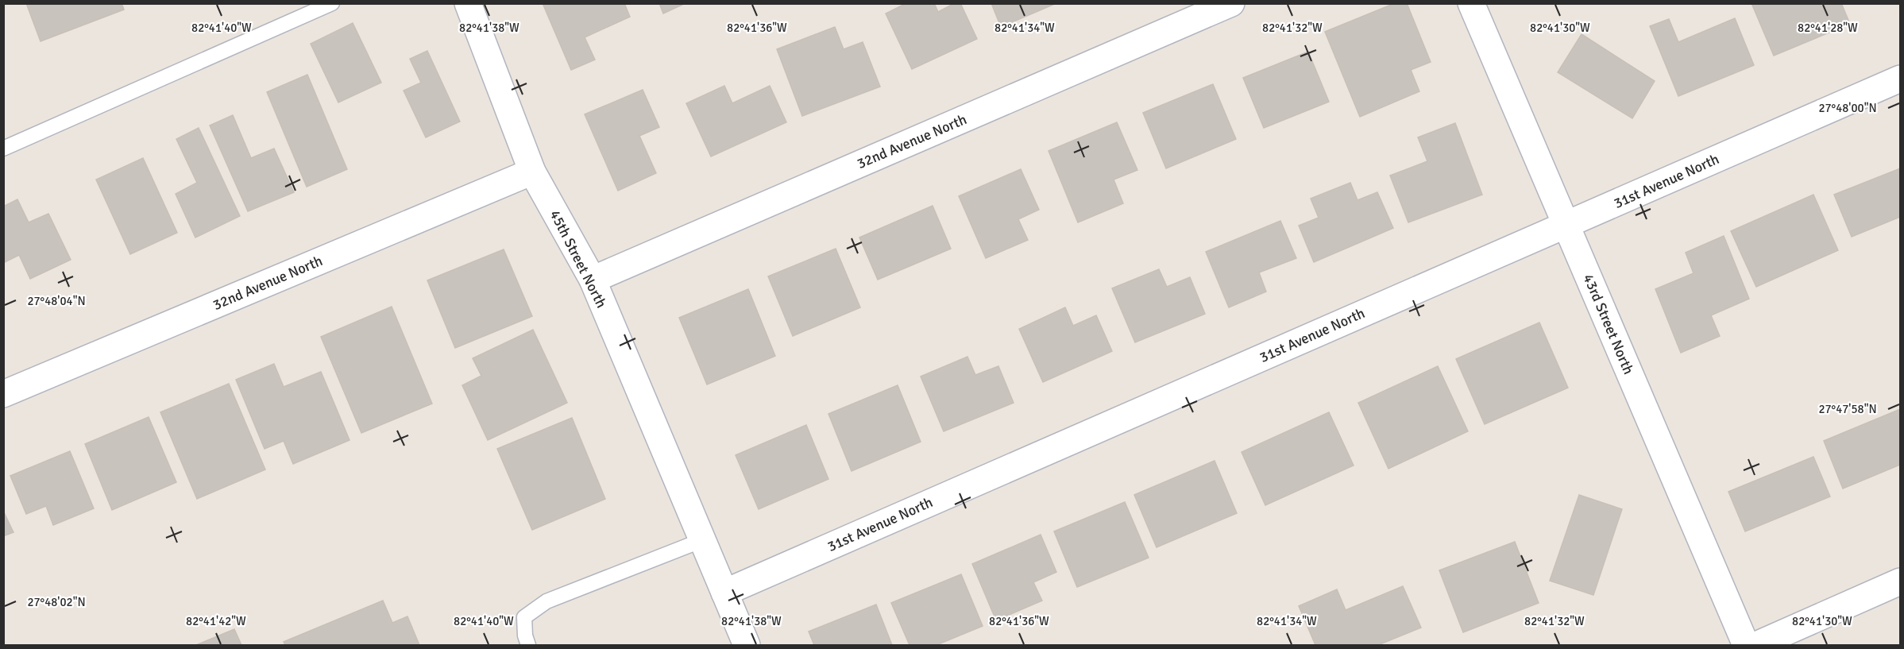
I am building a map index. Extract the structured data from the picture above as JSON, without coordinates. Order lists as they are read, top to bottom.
{
  "streets": {
    "street": [
      "32nd Avenue North",
      "31st Avenue North",
      "45th Street North",
      "43rd Street North"
    ]
  },
  "crossings": [
    ["32nd Avenue North", "45th Street North"],
    ["31st Avenue North", "45th Street North"],
    ["31st Avenue North", "43rd Street North"]
  ],
  "coordinates": [
    "82°41'40\"W",
    "82°41'38\"W",
    "82°41'36\"W",
    "82°41'34\"W",
    "82°41'32\"W",
    "82°41'30\"W",
    "82°41'28\"W",
    "27°48'00\"N",
    "27°48'04\"N",
    "27°47'58\"N",
    "27°48'02\"N",
    "82°41'42\"W"
  ]
}
